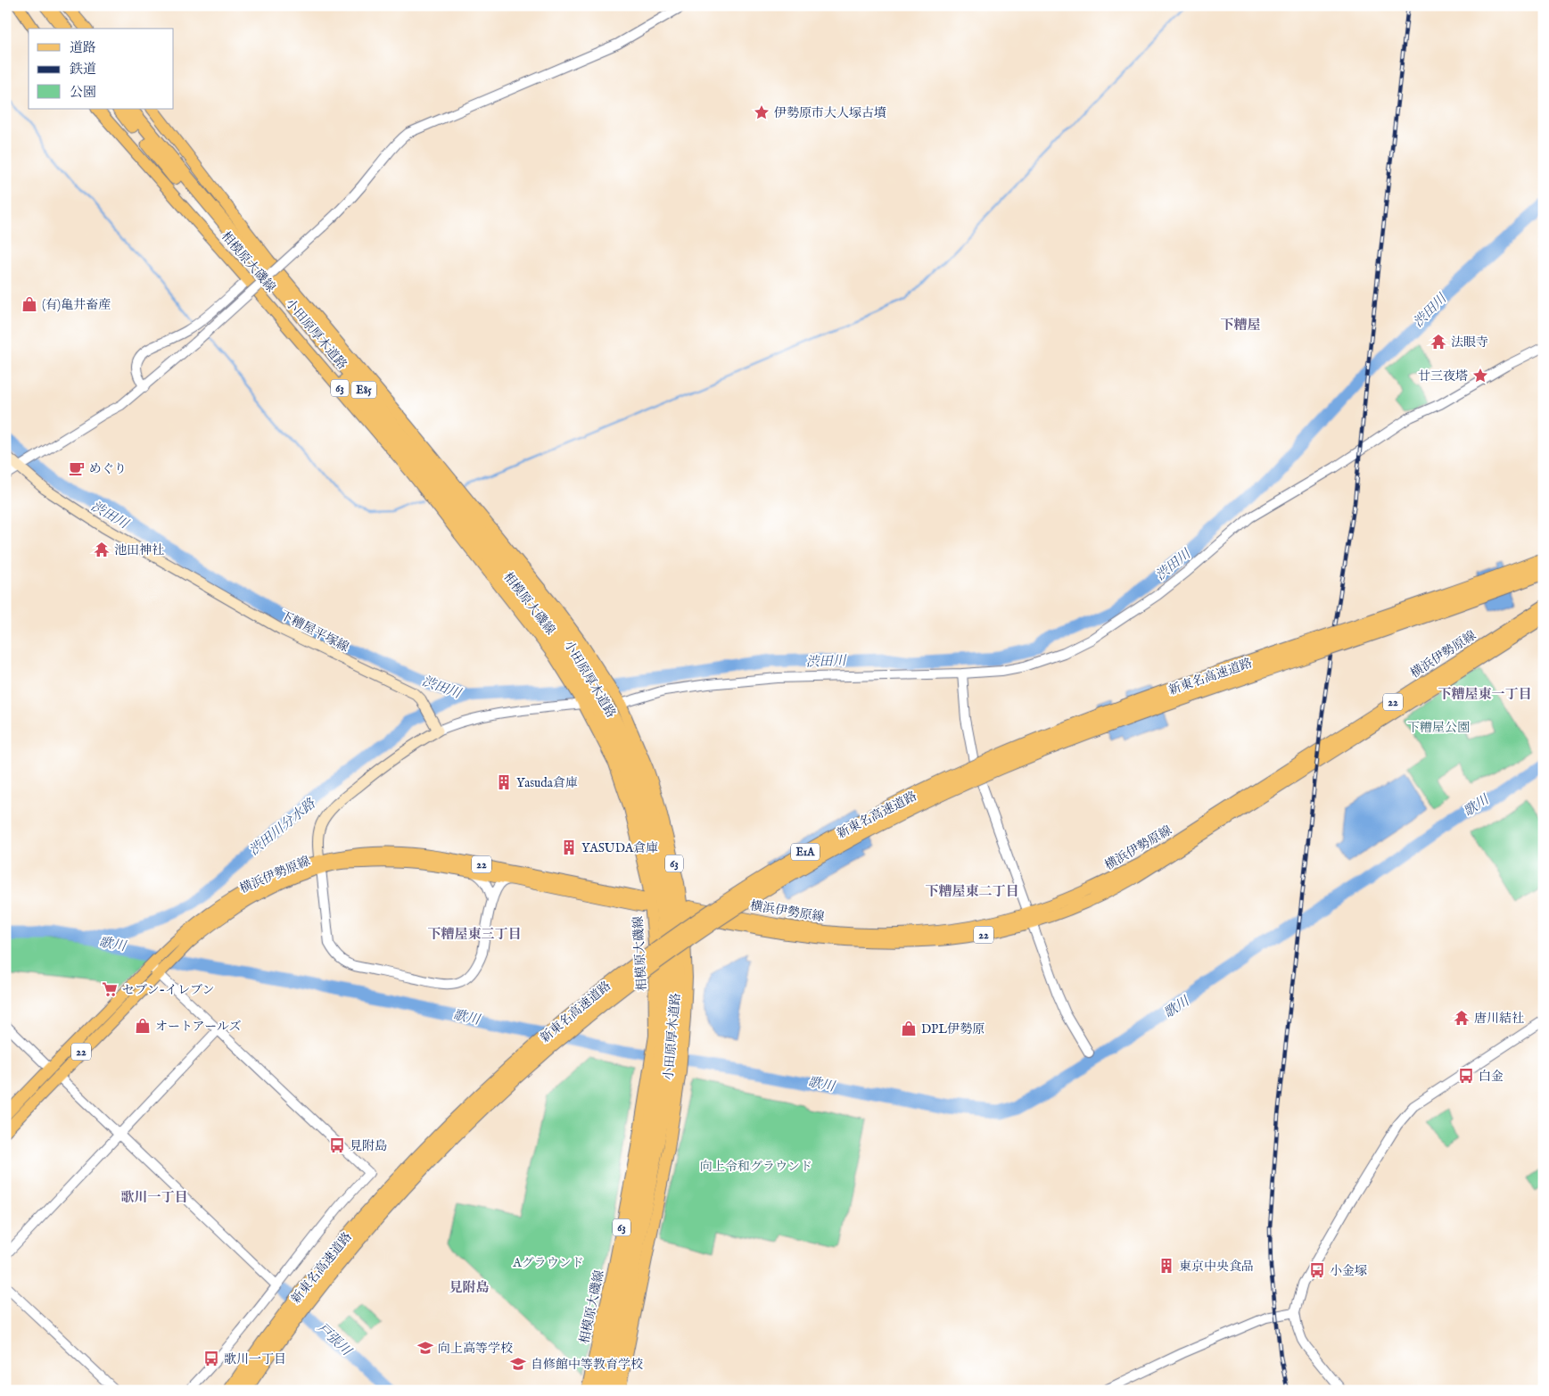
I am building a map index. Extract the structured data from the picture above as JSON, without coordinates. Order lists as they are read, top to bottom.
{
  "streets": {
    "highway": [
      "小田原厚木道路",
      "E85",
      "新東名高速道路",
      "E1A"
    ],
    "main road": [
      "相模原大磯線",
      "63",
      "下糟屋平塚線",
      "横浜伊勢原線",
      "22"
    ]
  },
  "crossings": [
    ["相模原大磯線", "小田原厚木道路"]
  ],
  "districts": [
    "下糟屋",
    "下糟屋東一丁目",
    "下糟屋東二丁目",
    "下糟屋東三丁目",
    "歌川一丁目",
    "見附島"
  ],
  "water": [
    "渋田川",
    "歌川",
    "渋田川分水路",
    "戸張川"
  ],
  "parks": ["下糟屋公園", "向上令和グラウンド", "Aグラウンド"],
  "places": {
    "place": ["伊勢原市大人塚古墳", "廿三夜塔"],
    "shop": ["(有)亀井畜産", "オートアールズ", "DPL伊勢原"],
    "temple": ["法眼寺", "池田神社", "唐川結社"],
    "cafe": ["めぐり"],
    "building": ["Yasuda倉庫", "YASUDA倉庫", "東京中央食品"],
    "supermarket": ["セブン-イレブン"],
    "bus stop": [
      "白金",
      "見附島",
      "小金塚",
      "歌川一丁目"
    ],
    "school or university": ["向上高等学校", "自修館中等教育学校"]
  },
  "legend": ["道路", "鉄道", "公園"]
}
